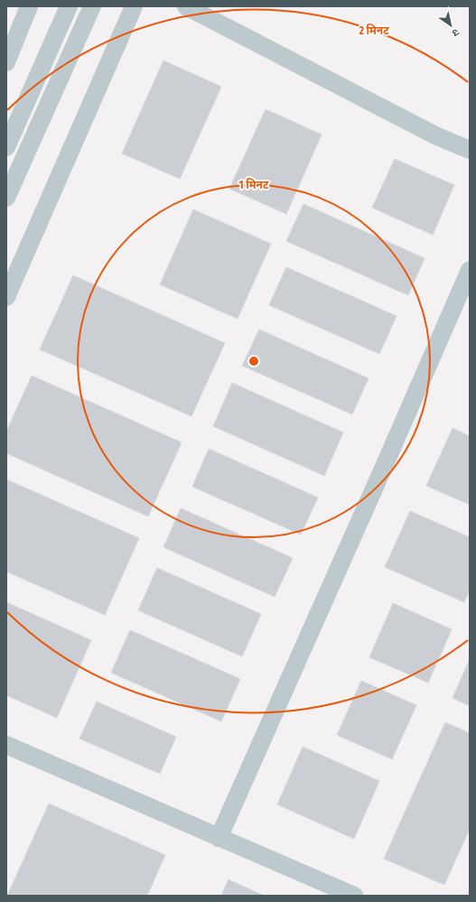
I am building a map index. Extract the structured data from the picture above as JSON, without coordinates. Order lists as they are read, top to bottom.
{
  "north": "bottom right",
  "rings": ["2 मिनट", "1 मिनट"]
}
